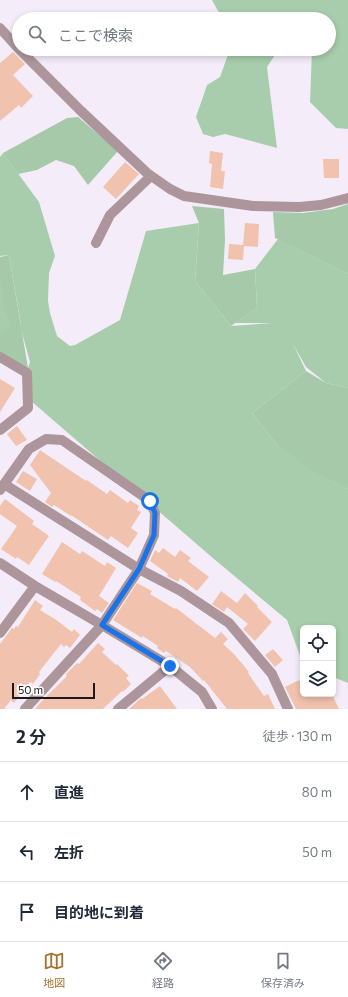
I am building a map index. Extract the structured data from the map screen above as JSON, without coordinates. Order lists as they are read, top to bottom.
{
  "scale_bar": "50 m",
  "page": {
    "search": "ここで検索",
    "scale": "50 m",
    "heading": ["2 分", "徒歩 · 130 m"],
    "list": [
      ["直進", "80 m"],
      ["左折", "50 m"],
      "目的地に到着"
    ],
    "nav": ["地図", "経路", "保存済み"]
  }
}
